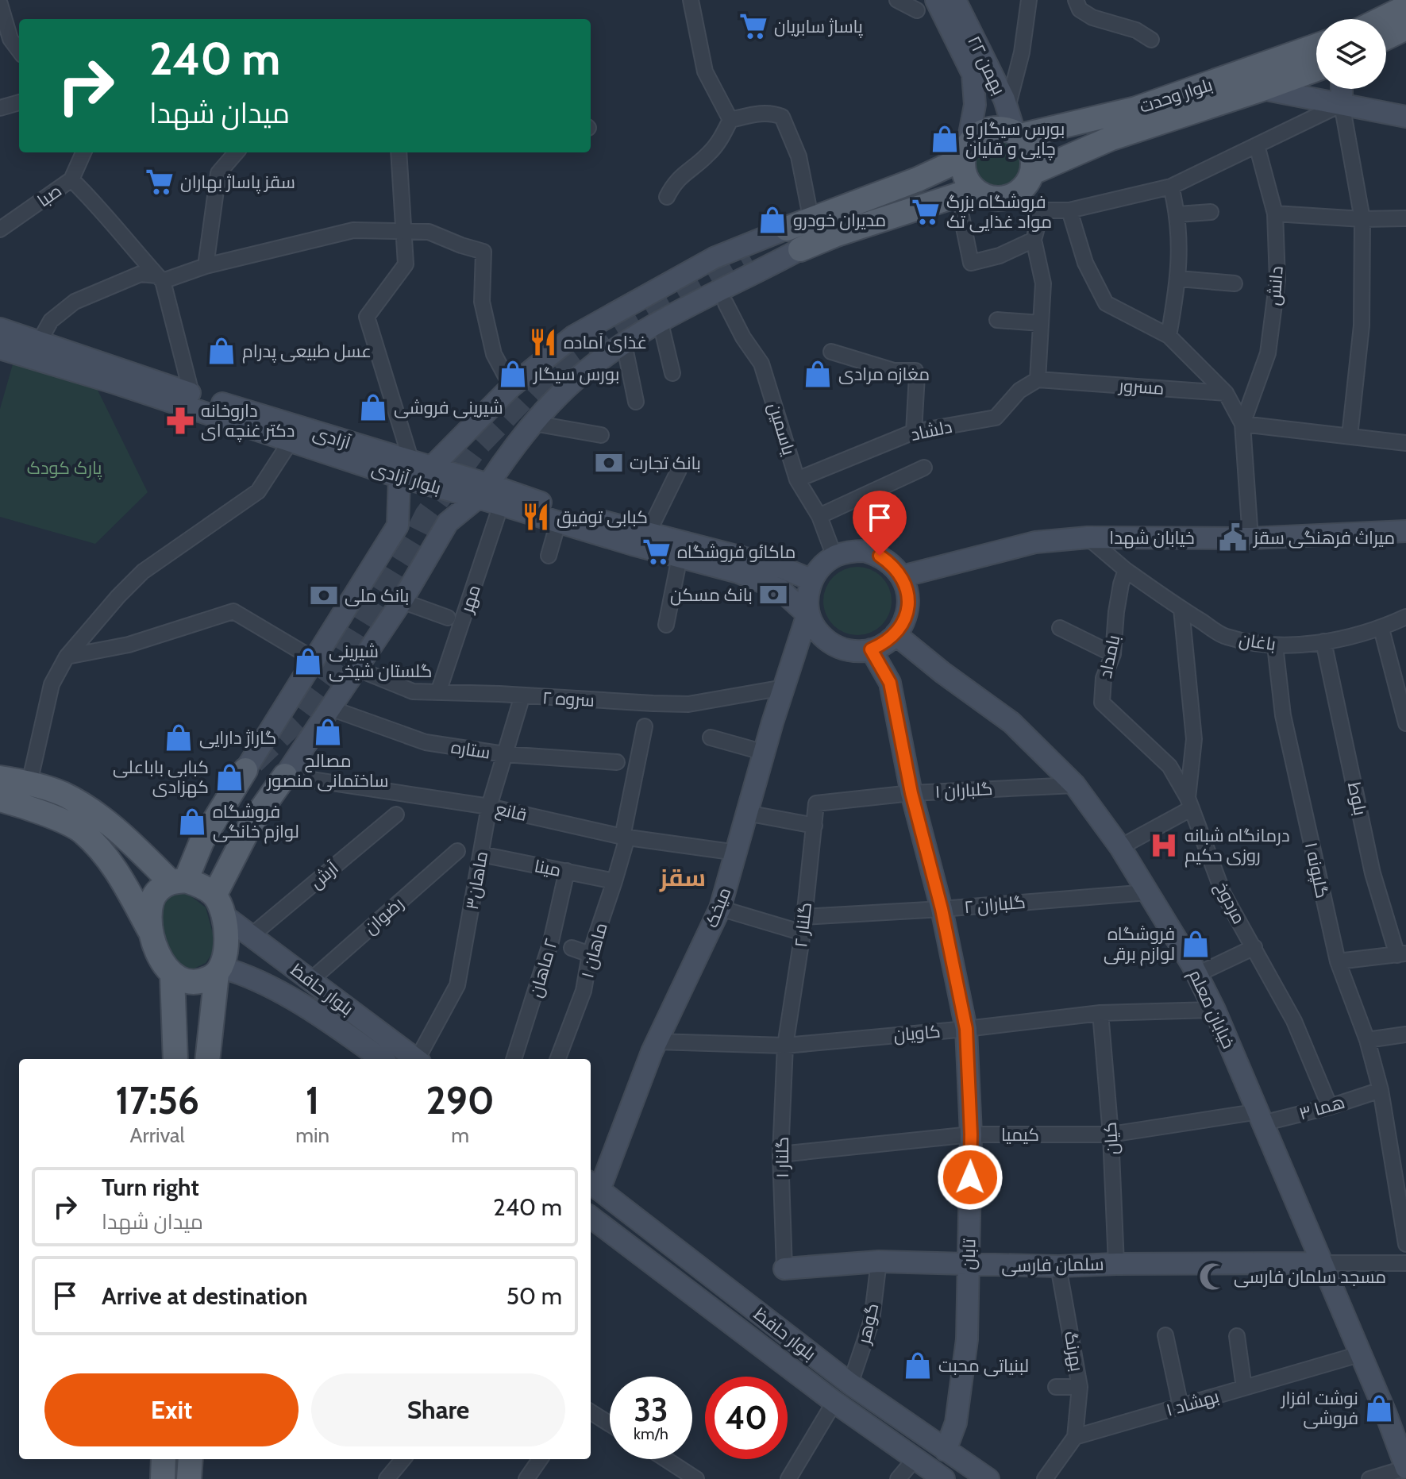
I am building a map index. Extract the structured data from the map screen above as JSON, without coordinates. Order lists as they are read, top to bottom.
{
  "streets": {
    "main road": [
      "۲۲ بهمن",
      "بلوار وحدت",
      "آزادی",
      "بلوار آزادی",
      "خیابان شهدا",
      "میخک",
      "بلوار حافظ",
      "خیابان معلم",
      "تابان",
      "سلمان فارسی"
    ],
    "street": [
      "صبا",
      "دانش",
      "مسرور",
      "یاسمین",
      "دلشاد",
      "مهر",
      "باغان",
      "بامداد",
      "سروه ۲",
      "ستاره",
      "گلباران ۱",
      "بلوط",
      "قانع",
      "مینا",
      "گلپونه ۱",
      "آرش",
      "ماهان۳",
      "مردوخ",
      "گلباران ۲",
      "رضوان",
      "گلنار ۲",
      "ماهان ۱",
      "٢ ماهان",
      "کاویان",
      "هما ۳",
      "کیمیا",
      "کیان",
      "گلنار ۱",
      "گوهر",
      "بهرنگ",
      "بهشاد ۱"
    ]
  },
  "crossings": [
    ["۲۲ بهمن", "بلوار وحدت"],
    ["مسرور", "دلشاد"],
    ["یاسمین", "دلشاد"],
    ["یاسمین", "آزادی"],
    ["یاسمین", "بلوار آزادی"],
    ["یاسمین", "خیابان شهدا"],
    ["یاسمین", "میخک"],
    ["یاسمین", "خیابان معلم"],
    ["یاسمین", "تابان"],
    ["آزادی", "بلوار آزادی"],
    ["آزادی", "خیابان شهدا"],
    ["آزادی", "میخک"],
    ["آزادی", "خیابان معلم"],
    ["آزادی", "تابان"],
    ["بلوار آزادی", "خیابان شهدا"],
    ["بلوار آزادی", "مهر"],
    ["بلوار آزادی", "میخک"],
    ["بلوار آزادی", "خیابان معلم"],
    ["بلوار آزادی", "تابان"],
    ["خیابان شهدا", "میخک"],
    ["خیابان شهدا", "خیابان معلم"],
    ["خیابان شهدا", "تابان"],
    ["مهر", "سروه ۲"],
    ["باغان", "بامداد"],
    ["باغان", "بلوط"],
    ["باغان", "گلپونه ۱"],
    ["باغان", "مردوخ"],
    ["بامداد", "مردوخ"],
    ["سروه ۲", "ماهان۳"],
    ["سروه ۲", "میخک"],
    ["ستاره", "ماهان۳"],
    ["گلباران ۱", "گلنار ۲"],
    ["گلباران ۱", "خیابان معلم"],
    ["گلباران ۱", "تابان"],
    ["قانع", "ماهان۳"],
    ["قانع", "میخک"],
    ["قانع", "ماهان ۱"],
    ["مینا", "ماهان۳"],
    ["مینا", "ماهان ۱"],
    ["مینا", "٢ ماهان"],
    ["گلپونه ۱", "هما ۳"],
    ["آرش", "بلوار حافظ"],
    ["مردوخ", "هما ۳"],
    ["گلباران ۲", "گلنار ۲"],
    ["گلباران ۲", "خیابان معلم"],
    ["گلباران ۲", "تابان"],
    ["میخک", "بلوار حافظ"],
    ["میخک", "خیابان معلم"],
    ["میخک", "کاویان"],
    ["میخک", "تابان"],
    ["رضوان", "بلوار حافظ"],
    ["گلنار ۲", "کاویان"],
    ["گلنار ۲", "گلنار ۱"],
    ["بلوار حافظ", "تابان"],
    ["بلوار حافظ", "گوهر"],
    ["خیابان معلم", "کاویان"],
    ["خیابان معلم", "هما ۳"],
    ["خیابان معلم", "کیمیا"],
    ["خیابان معلم", "تابان"],
    ["خیابان معلم", "سلمان فارسی"],
    ["خیابان معلم", "بهشاد ۱"],
    ["کاویان", "کیان"],
    ["کاویان", "گلنار ۱"],
    ["کاویان", "تابان"],
    ["هما ۳", "کیمیا"],
    ["کیمیا", "کیان"],
    ["کیمیا", "گلنار ۱"],
    ["کیمیا", "تابان"],
    ["کیان", "سلمان فارسی"],
    ["گلنار ۱", "سلمان فارسی"],
    ["تابان", "سلمان فارسی"],
    ["سلمان فارسی", "گوهر"],
    ["سلمان فارسی", "بهرنگ"],
    ["بهرنگ", "بهشاد ۱"]
  ],
  "districts": ["سقز"],
  "parks": ["پارک کودک"],
  "places": {
    "supermarket": [
      "پاساژ سابریان",
      "سقز پاساژ بهاران",
      "فروشگاه بزرگ مواد غذایی تک",
      "ماکائو فروشگاه"
    ],
    "shop": [
      "بورس سیگار و چایی و قلیان",
      "مدیران خودرو",
      "عسل طبیعی پدرام",
      "بورس سیگار",
      "مغازه مرادی",
      "شیرینی فروشی",
      "شیرینی گلستان شیخی",
      "مصالح ساختمانی منصور",
      "گاراژ دارایی",
      "کبابی باباعلی کهزادی",
      "فروشگاه لوازم خانگی",
      "فروشگاه لوازم برقی",
      "لبنیاتی محبت",
      "نوشت افزار فروشی"
    ],
    "restaurant": ["غذای آماده", "کبابی توفیق"],
    "pharmacy": ["داروخانه دکتر غنچه ای"],
    "bank": ["بانک تجارت", "بانک مسکن", "بانک ملی"],
    "public building": ["میراث فرهنگی سقز"],
    "hospital": ["درمانگاه شبانه روزی حکیم"],
    "mosque": ["مسجد سلمان فارسی"]
  },
  "page": {
    "turn": ["240 m", "میدان شهدا"],
    "eta": [
      "17:56",
      "Arrival",
      "1",
      "min",
      "290",
      "m"
    ],
    "list": [
      {
        "name": "Turn right",
        "note": "میدان شهدا",
        "value": "240 m"
      },
      {
        "name": "Arrive at destination",
        "value": "50 m"
      }
    ],
    "buttons": ["Exit", "Share"],
    "speed": "33 km/h",
    "limit": "40"
  }
}
